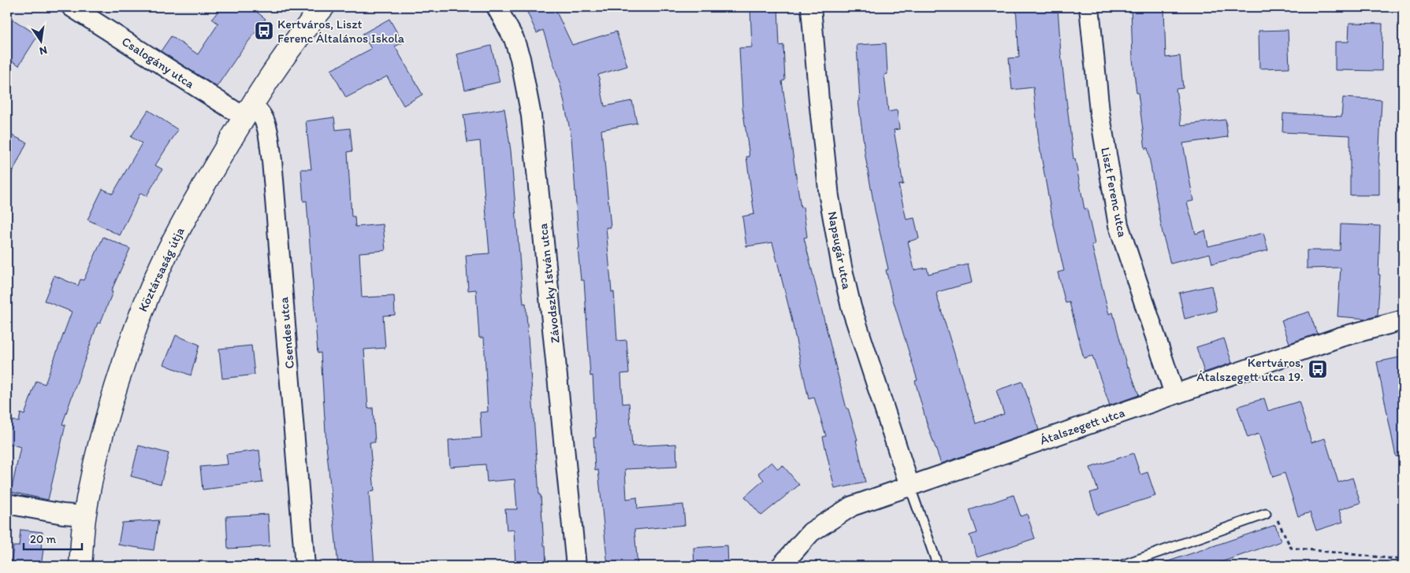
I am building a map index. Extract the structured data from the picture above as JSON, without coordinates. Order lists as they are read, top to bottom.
{
  "streets": {
    "street": [
      "Csalogány utca",
      "Liszt Ferenc utca",
      "Napsugár utca",
      "Köztársaság útja",
      "Závodszky István utca",
      "Csendes utca",
      "Átalszegett utca"
    ]
  },
  "crossings": [
    ["Csalogány utca", "Köztársaság útja"],
    ["Csalogány utca", "Csendes utca"],
    ["Liszt Ferenc utca", "Átalszegett utca"],
    ["Napsugár utca", "Átalszegett utca"],
    ["Köztársaság útja", "Csendes utca"]
  ],
  "places": {
    "bus stop": ["Kertváros, Liszt Ferenc Általános Iskola", "Kertváros, Átalszegett utca 19."]
  },
  "scale_bar": "20 m",
  "north": "bottom"
}
